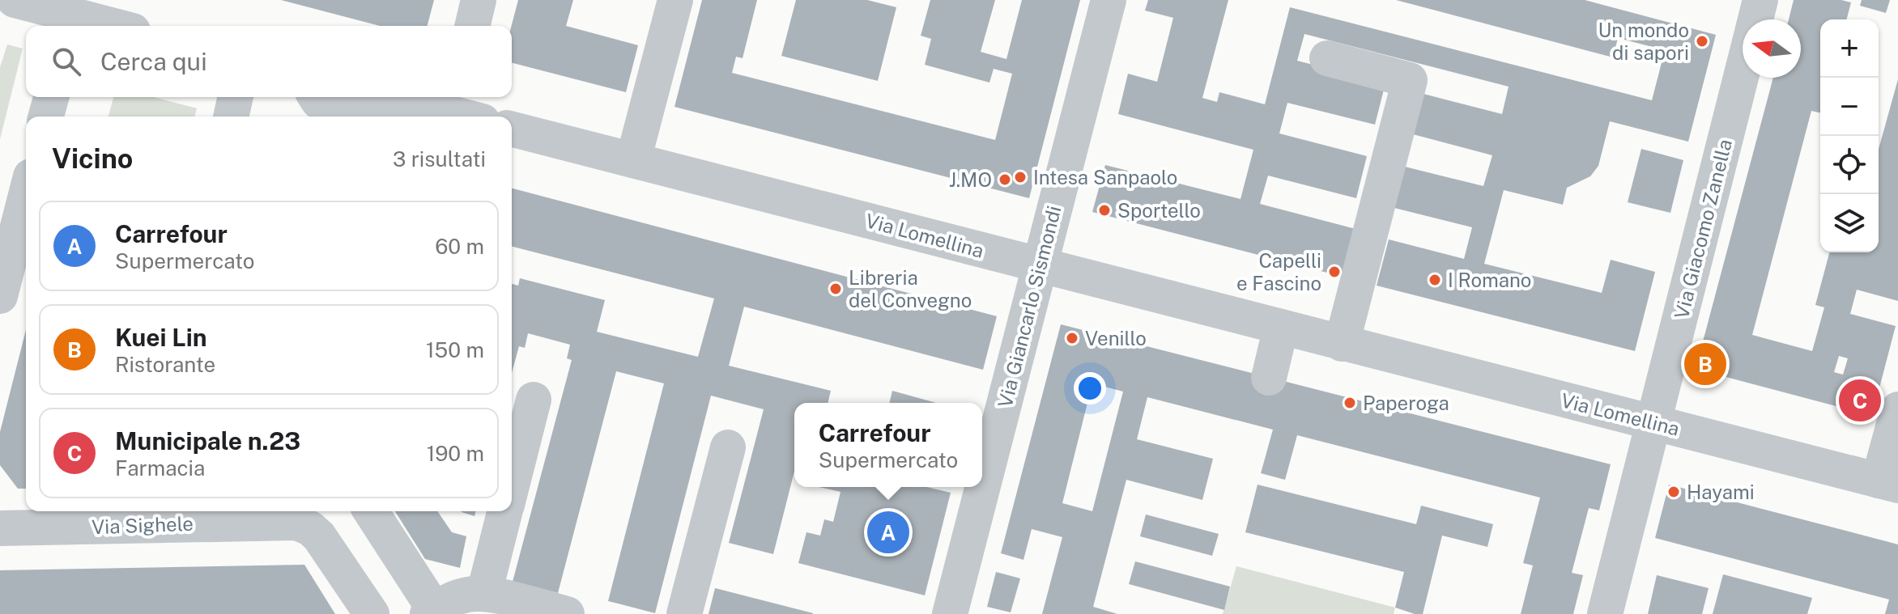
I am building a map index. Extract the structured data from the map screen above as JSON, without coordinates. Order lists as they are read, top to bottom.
{
  "streets": {
    "street": [
      "Via Giacomo Zanella",
      "Via Lomellina",
      "Via Giancarlo Sismondi",
      "Via Sighele"
    ]
  },
  "crossings": [
    ["Via Giacomo Zanella", "Via Lomellina"],
    ["Via Lomellina", "Via Giancarlo Sismondi"]
  ],
  "places": [
    "Un mondo di sapori",
    "Intesa Sanpaolo",
    "J.MO",
    "Sportello",
    "Capelli e Fascino",
    "I Romano",
    "Libreria del Convegno",
    "Venillo",
    "Paperoga",
    "Hayami"
  ],
  "north": "left",
  "page": {
    "map_buttons": ["+", "−"],
    "search": "Cerca qui",
    "heading": ["Vicino", "3 risultati"],
    "list": [
      {
        "mark": "A",
        "name": "Carrefour",
        "note": "Supermercato",
        "value": "60 m"
      },
      {
        "mark": "B",
        "name": "Kuei Lin",
        "note": "Ristorante",
        "value": "150 m"
      },
      {
        "mark": "C",
        "name": "Municipale n.23",
        "note": "Farmacia",
        "value": "190 m"
      }
    ],
    "pins": ["B", "C", "A"],
    "popup": ["Carrefour", "Supermercato"]
  }
}
